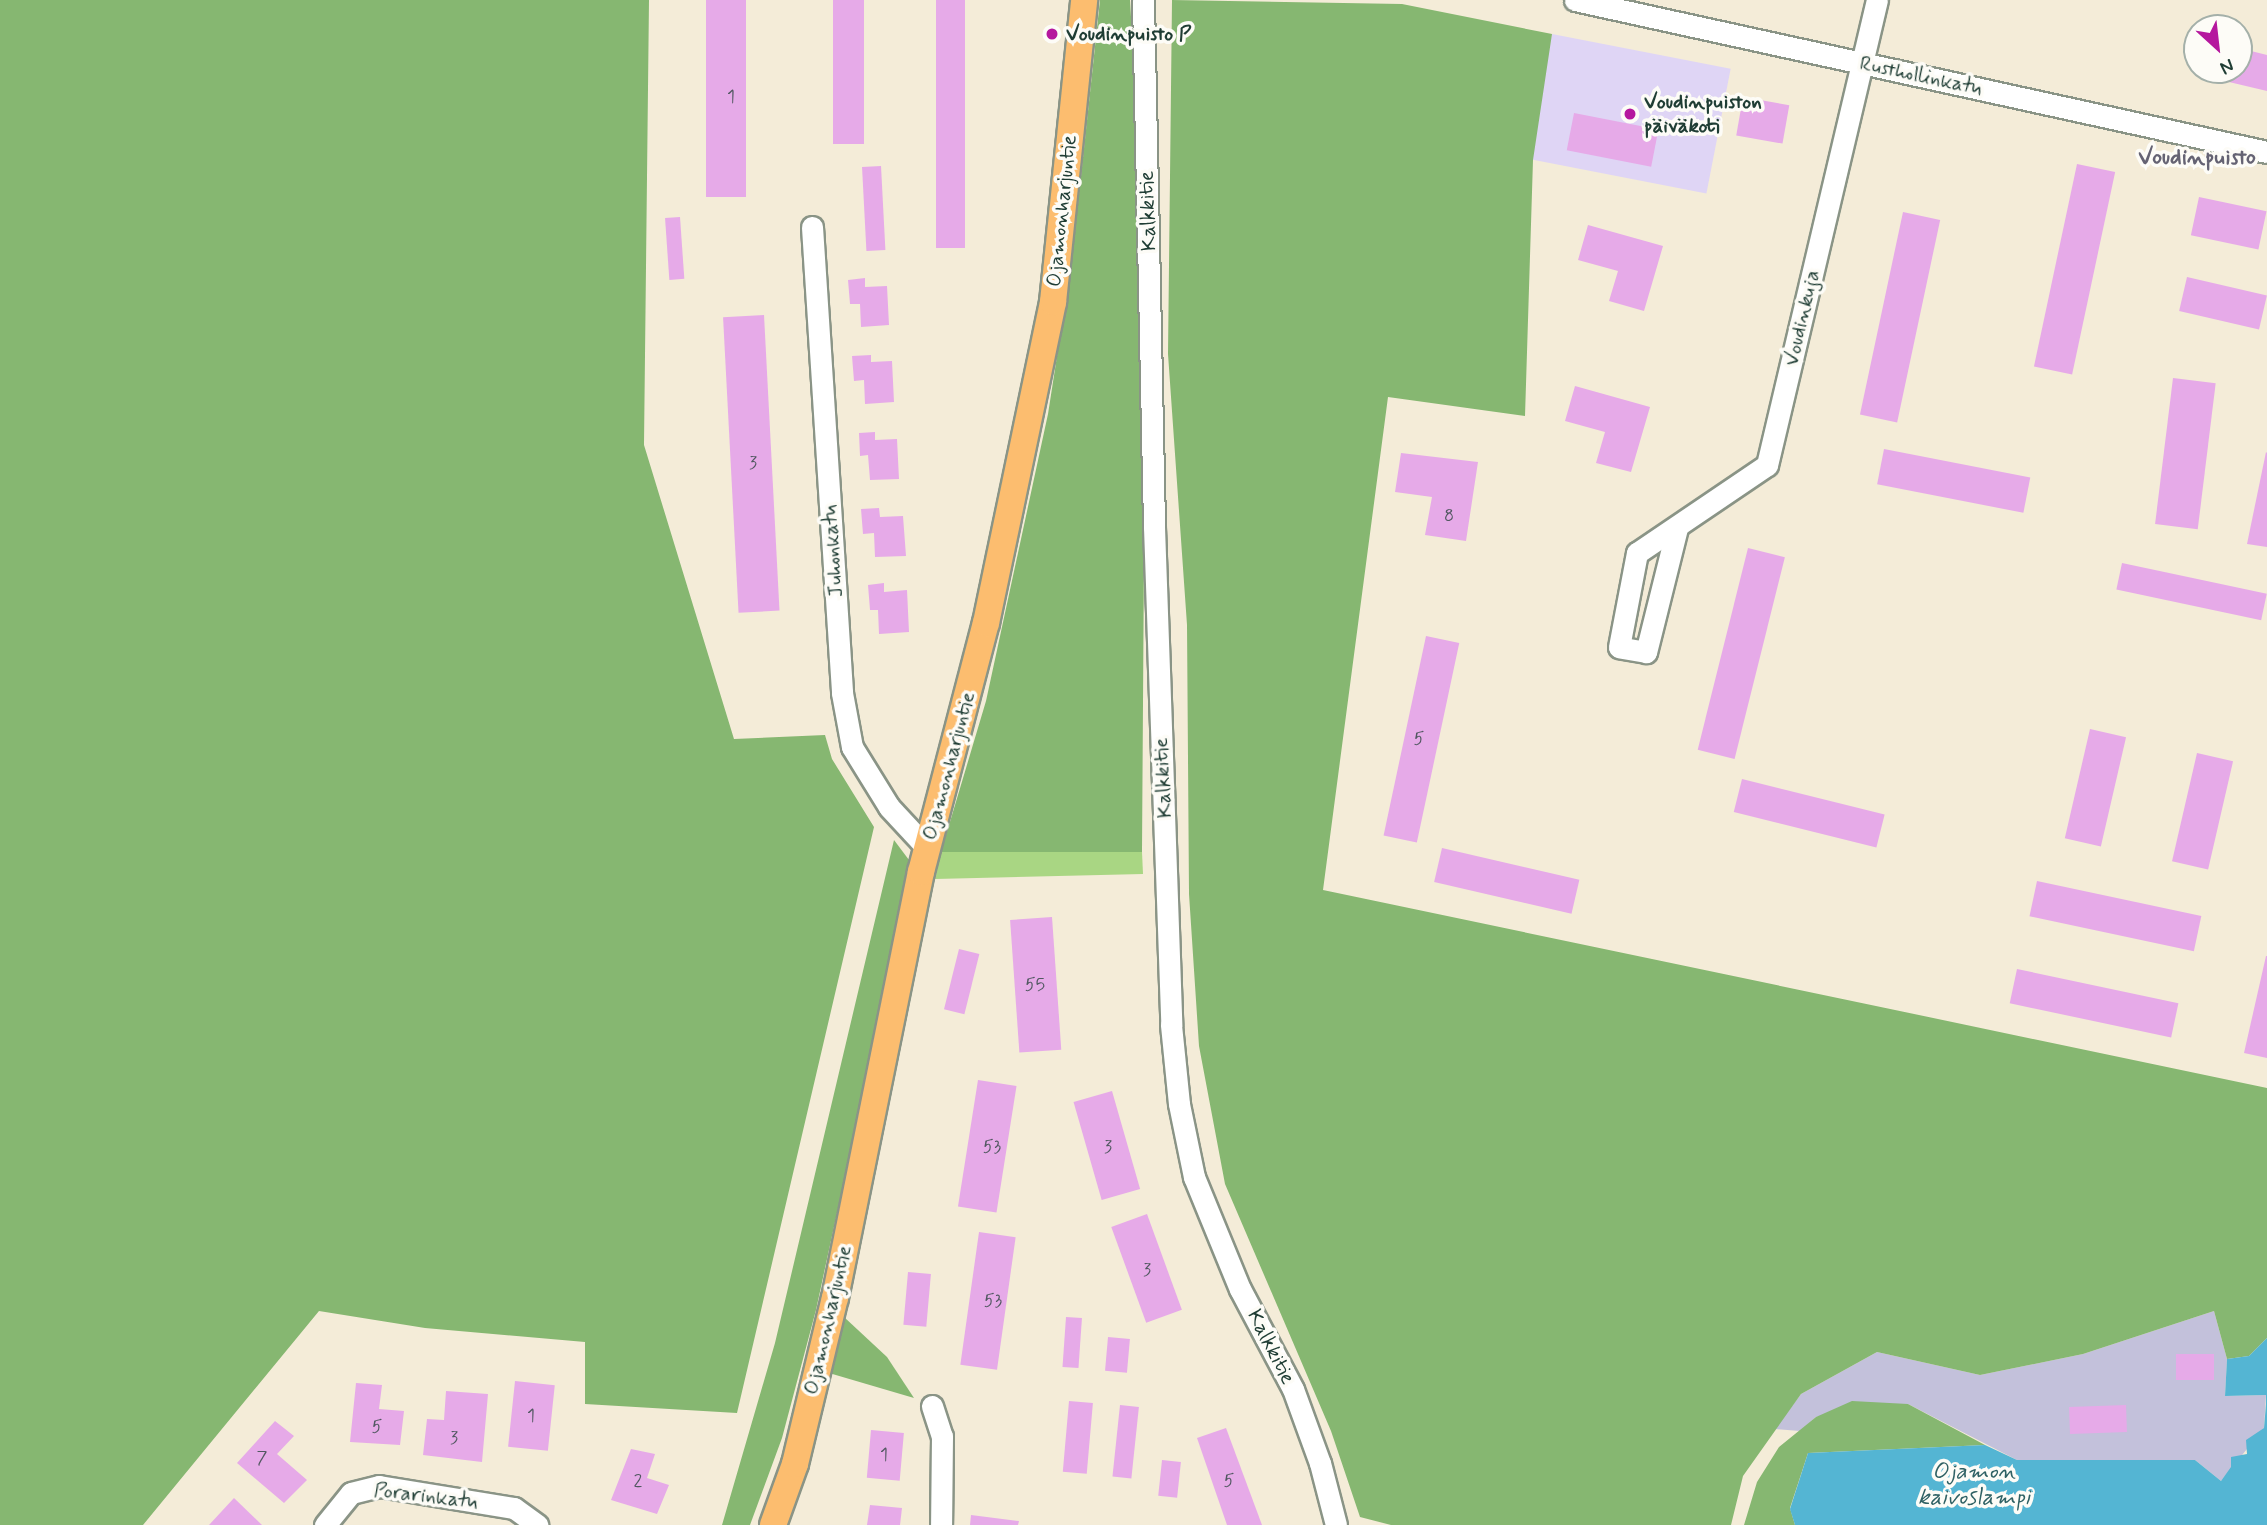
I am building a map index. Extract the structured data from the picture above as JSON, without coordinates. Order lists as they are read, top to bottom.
{
  "streets": {
    "main road": ["Ojamonharjuntie"],
    "street": [
      "Rusthollinkatu",
      "Kalkkitie",
      "Voudinkuja",
      "Juhonkatu",
      "Porarinkatu"
    ]
  },
  "crossings": [
    ["Rusthollinkatu", "Voudinkuja"],
    ["Ojamonharjuntie", "Juhonkatu"]
  ],
  "districts": ["Voudinpuisto"],
  "water": ["Ojamon kaivoslampi"],
  "places": ["Voudinpuisto P", "Voudinpuiston päiväkoti"],
  "house_numbers": [
    "1",
    "3",
    "8",
    "5",
    "55",
    "53",
    "3",
    "3",
    "53",
    "1",
    "5",
    "3",
    "1",
    "7",
    "2",
    "5"
  ],
  "north": "bottom right"
}
